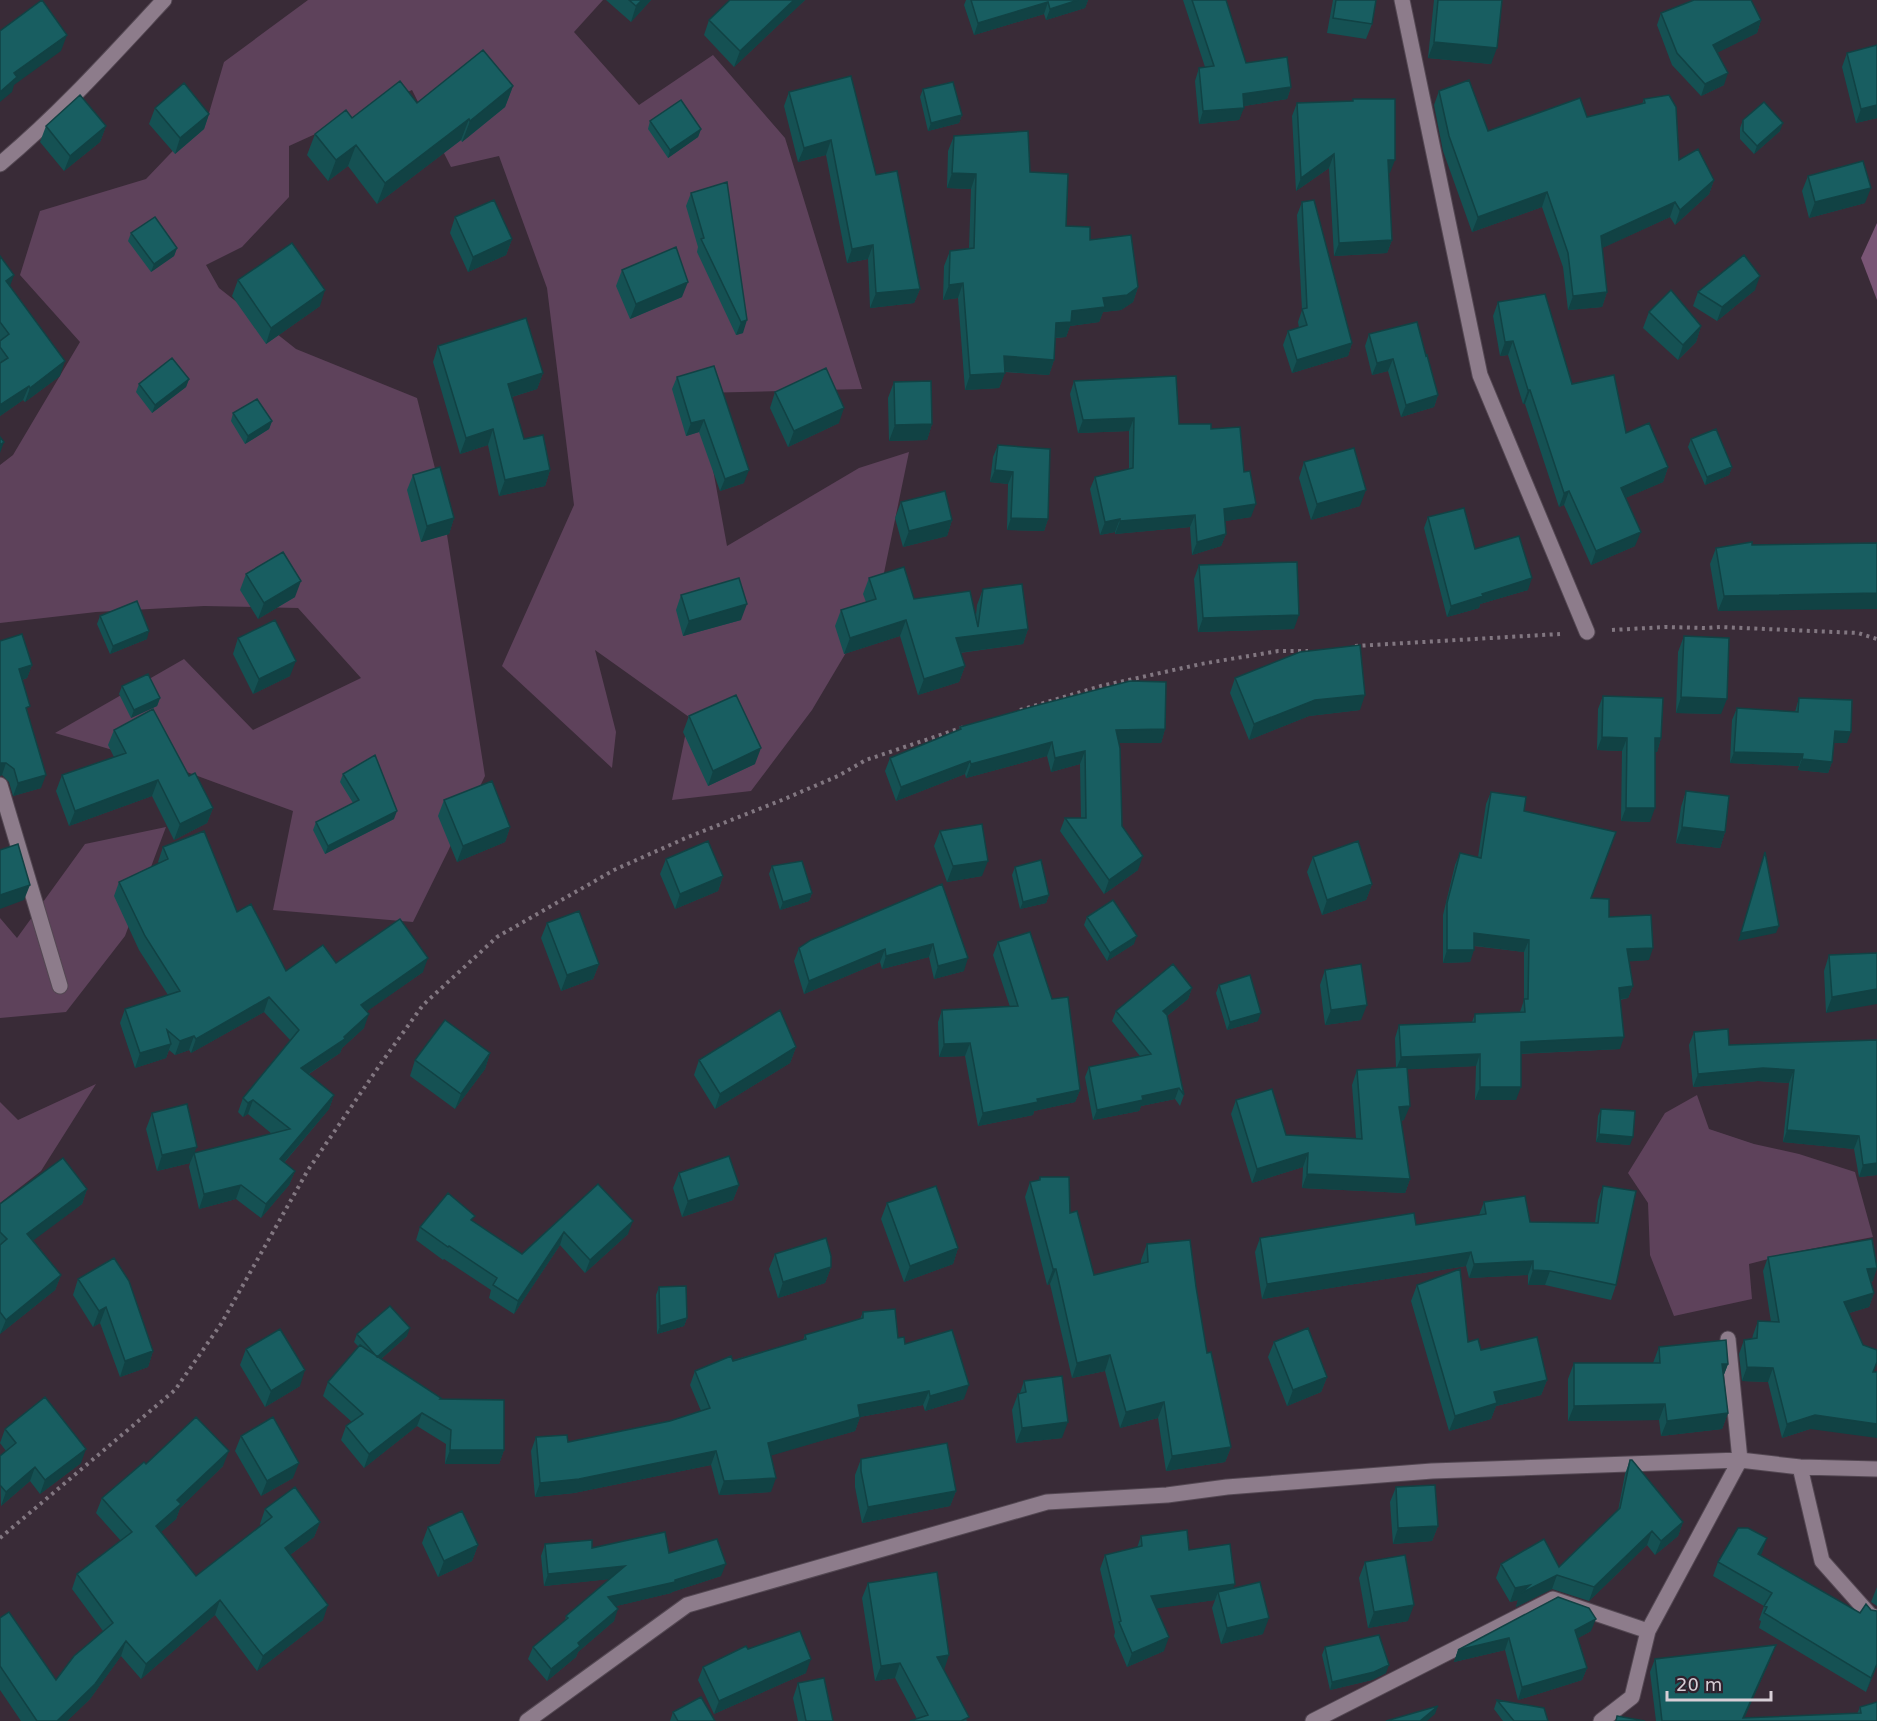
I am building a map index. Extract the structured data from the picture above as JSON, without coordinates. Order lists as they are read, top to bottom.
{
  "scale_bar": "20 m"
}
